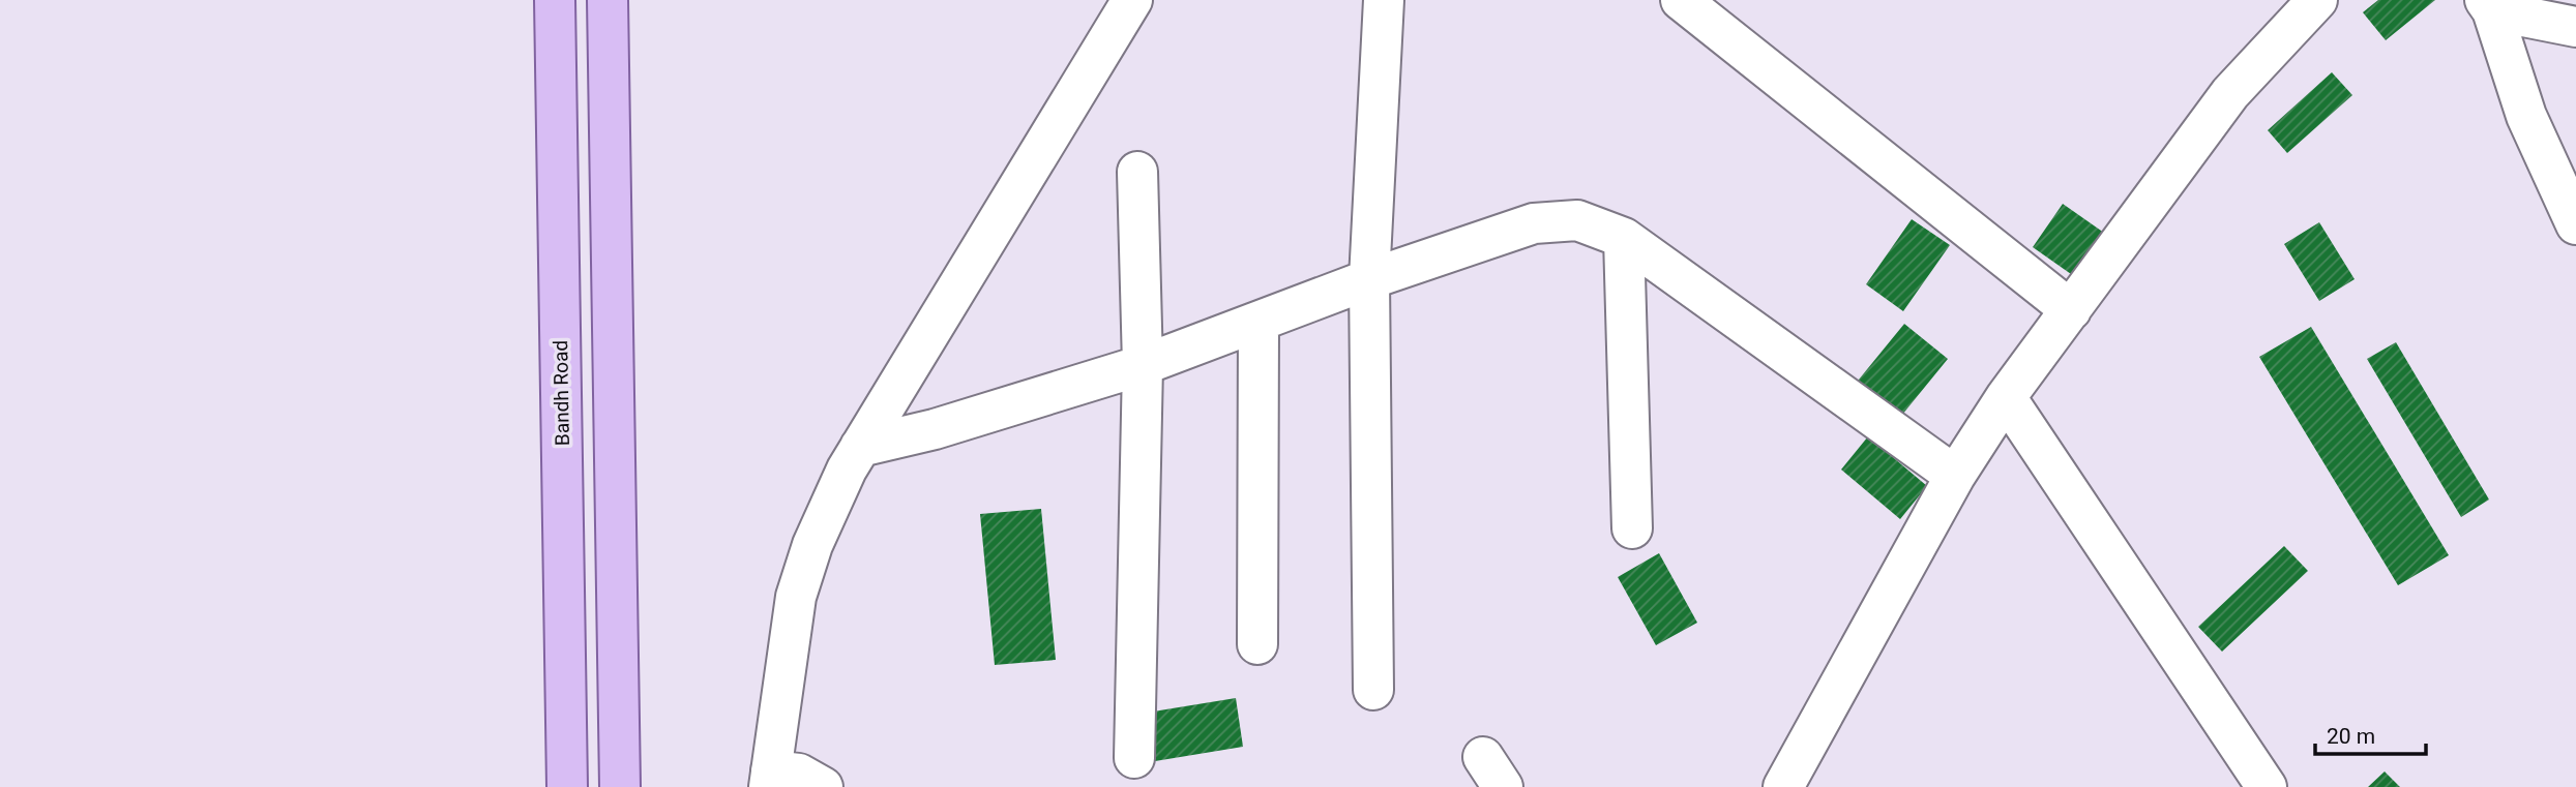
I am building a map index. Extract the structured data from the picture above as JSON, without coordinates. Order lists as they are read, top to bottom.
{
  "streets": {
    "main road": ["Bandh Road"]
  },
  "scale_bar": "20 m"
}
